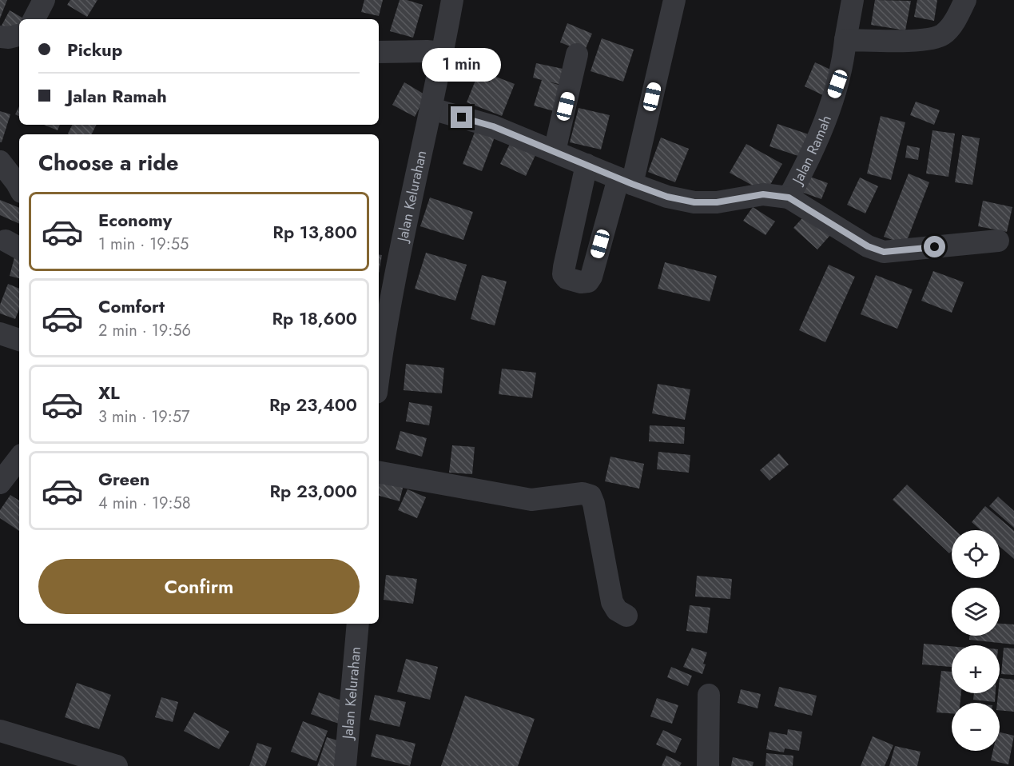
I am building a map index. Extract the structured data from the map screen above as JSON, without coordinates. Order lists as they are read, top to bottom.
{
  "streets": {
    "street": ["Jalan Ramah", "Jalan Kelurahan"]
  },
  "crossings": [
    ["Jalan Ramah", "Jalan Kelurahan"]
  ],
  "page": {
    "banner": ["Pickup", "Jalan Ramah"],
    "bubble": "1 min",
    "heading": "Choose a ride",
    "list": [
      {
        "name": "Economy",
        "note": "1 min · 19:55",
        "value": "Rp 13,800"
      },
      {
        "name": "Comfort",
        "note": "2 min · 19:56",
        "value": "Rp 18,600"
      },
      {
        "name": "XL",
        "note": "3 min · 19:57",
        "value": "Rp 23,400"
      },
      {
        "name": "Green",
        "note": "4 min · 19:58",
        "value": "Rp 23,000"
      }
    ],
    "map_buttons": ["+", "−"],
    "buttons": "Confirm"
  }
}
